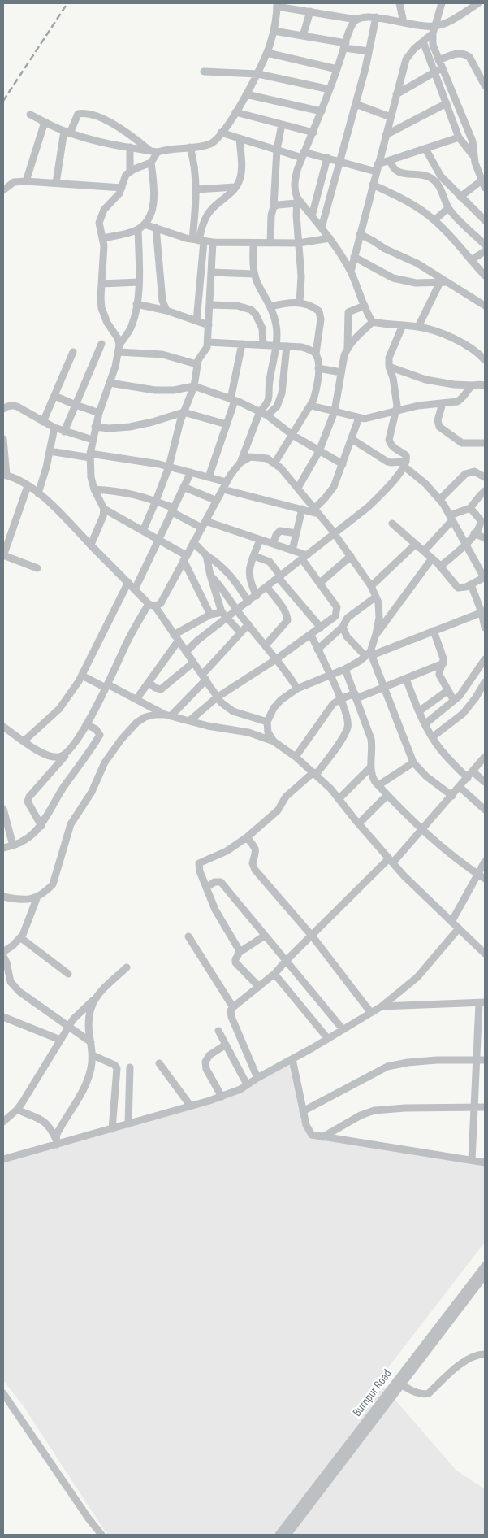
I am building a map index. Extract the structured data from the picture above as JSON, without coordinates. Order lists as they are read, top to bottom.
{
  "streets": {
    "street": ["Burnpur Road"]
  }
}
